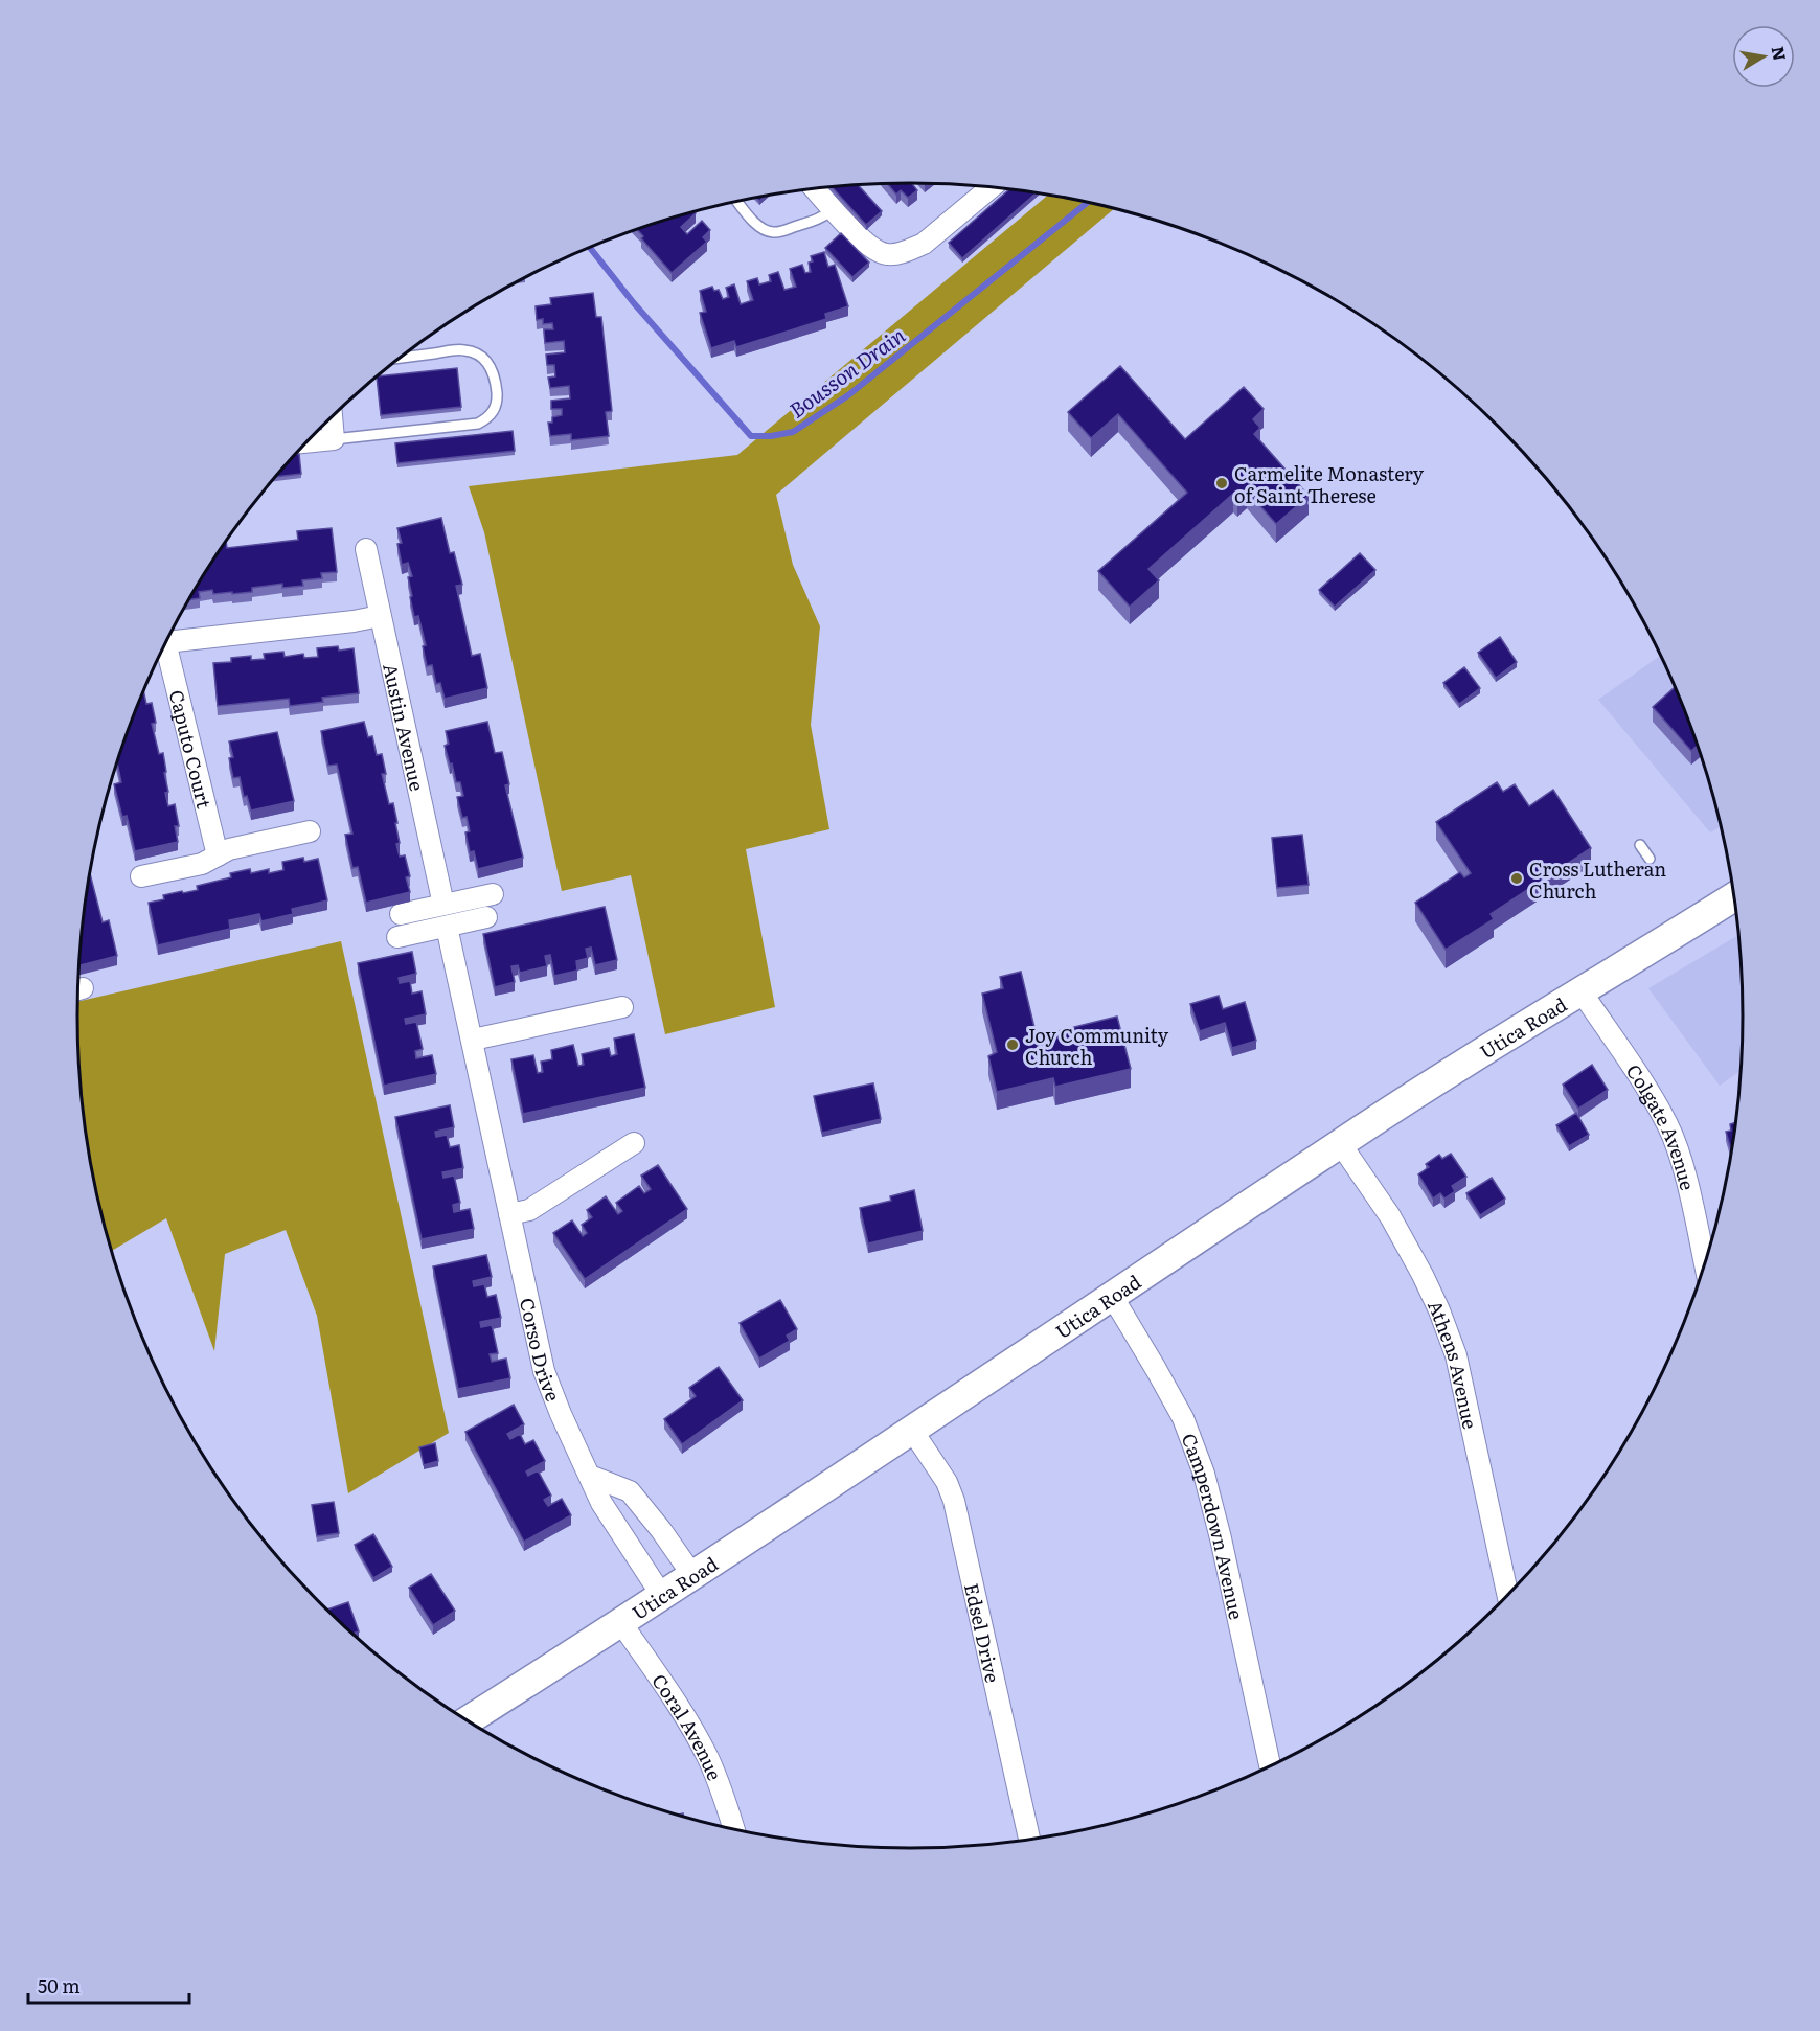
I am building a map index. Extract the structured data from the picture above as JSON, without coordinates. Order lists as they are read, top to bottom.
{
  "streets": {
    "main road": ["Utica Road"],
    "street": [
      "Austin Avenue",
      "Caputo Court",
      "Colgate Avenue",
      "Corso Drive",
      "Athens Avenue",
      "Camperdown Avenue",
      "Edsel Drive",
      "Coral Avenue"
    ]
  },
  "crossings": [
    ["Utica Road", "Colgate Avenue"],
    ["Utica Road", "Corso Drive"],
    ["Utica Road", "Athens Avenue"],
    ["Utica Road", "Camperdown Avenue"],
    ["Utica Road", "Edsel Drive"],
    ["Utica Road", "Coral Avenue"]
  ],
  "water": ["Bousson Drain"],
  "places": ["Carmelite Monastery of Saint Therese", "Cross Lutheran Church", "Joy Community Church"],
  "scale_bar": "50 m",
  "north": "right"
}
